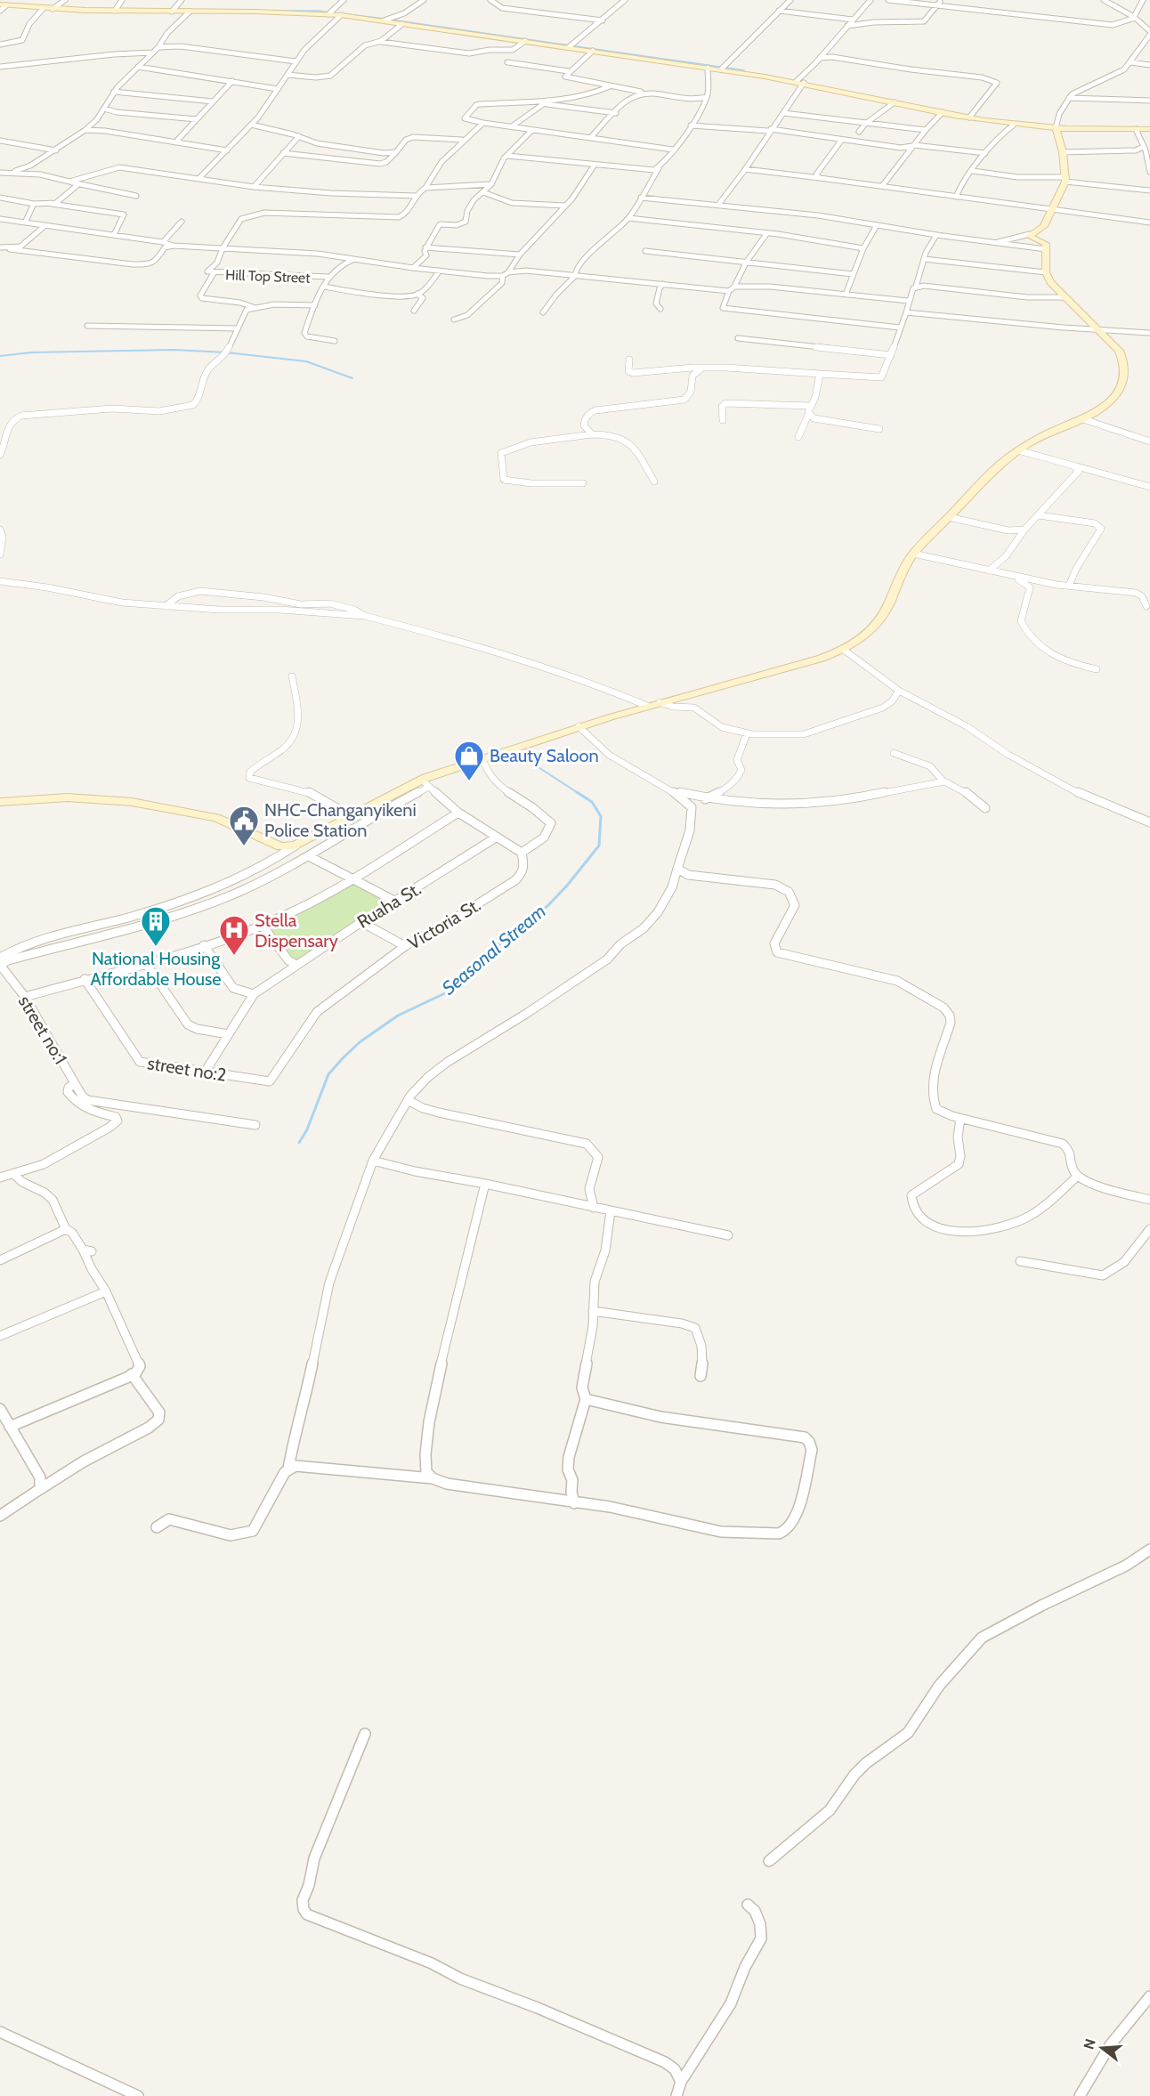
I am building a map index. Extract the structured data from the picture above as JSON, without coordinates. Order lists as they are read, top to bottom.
{
  "streets": {
    "street": [
      "Hill Top Street",
      "Ruaha St.",
      "Victoria St.",
      "street no:1",
      "street no:2"
    ]
  },
  "crossings": [
    ["Ruaha St.", "street no:2"],
    ["Victoria St.", "street no:2"]
  ],
  "water": ["Seasonal Stream"],
  "places": {
    "shop": ["Beauty Saloon"],
    "public building": ["NHC-Changanyikeni Police Station"],
    "building": ["National Housing Affordable House"],
    "hospital": ["Stella Dispensary"]
  },
  "north": "left"
}
